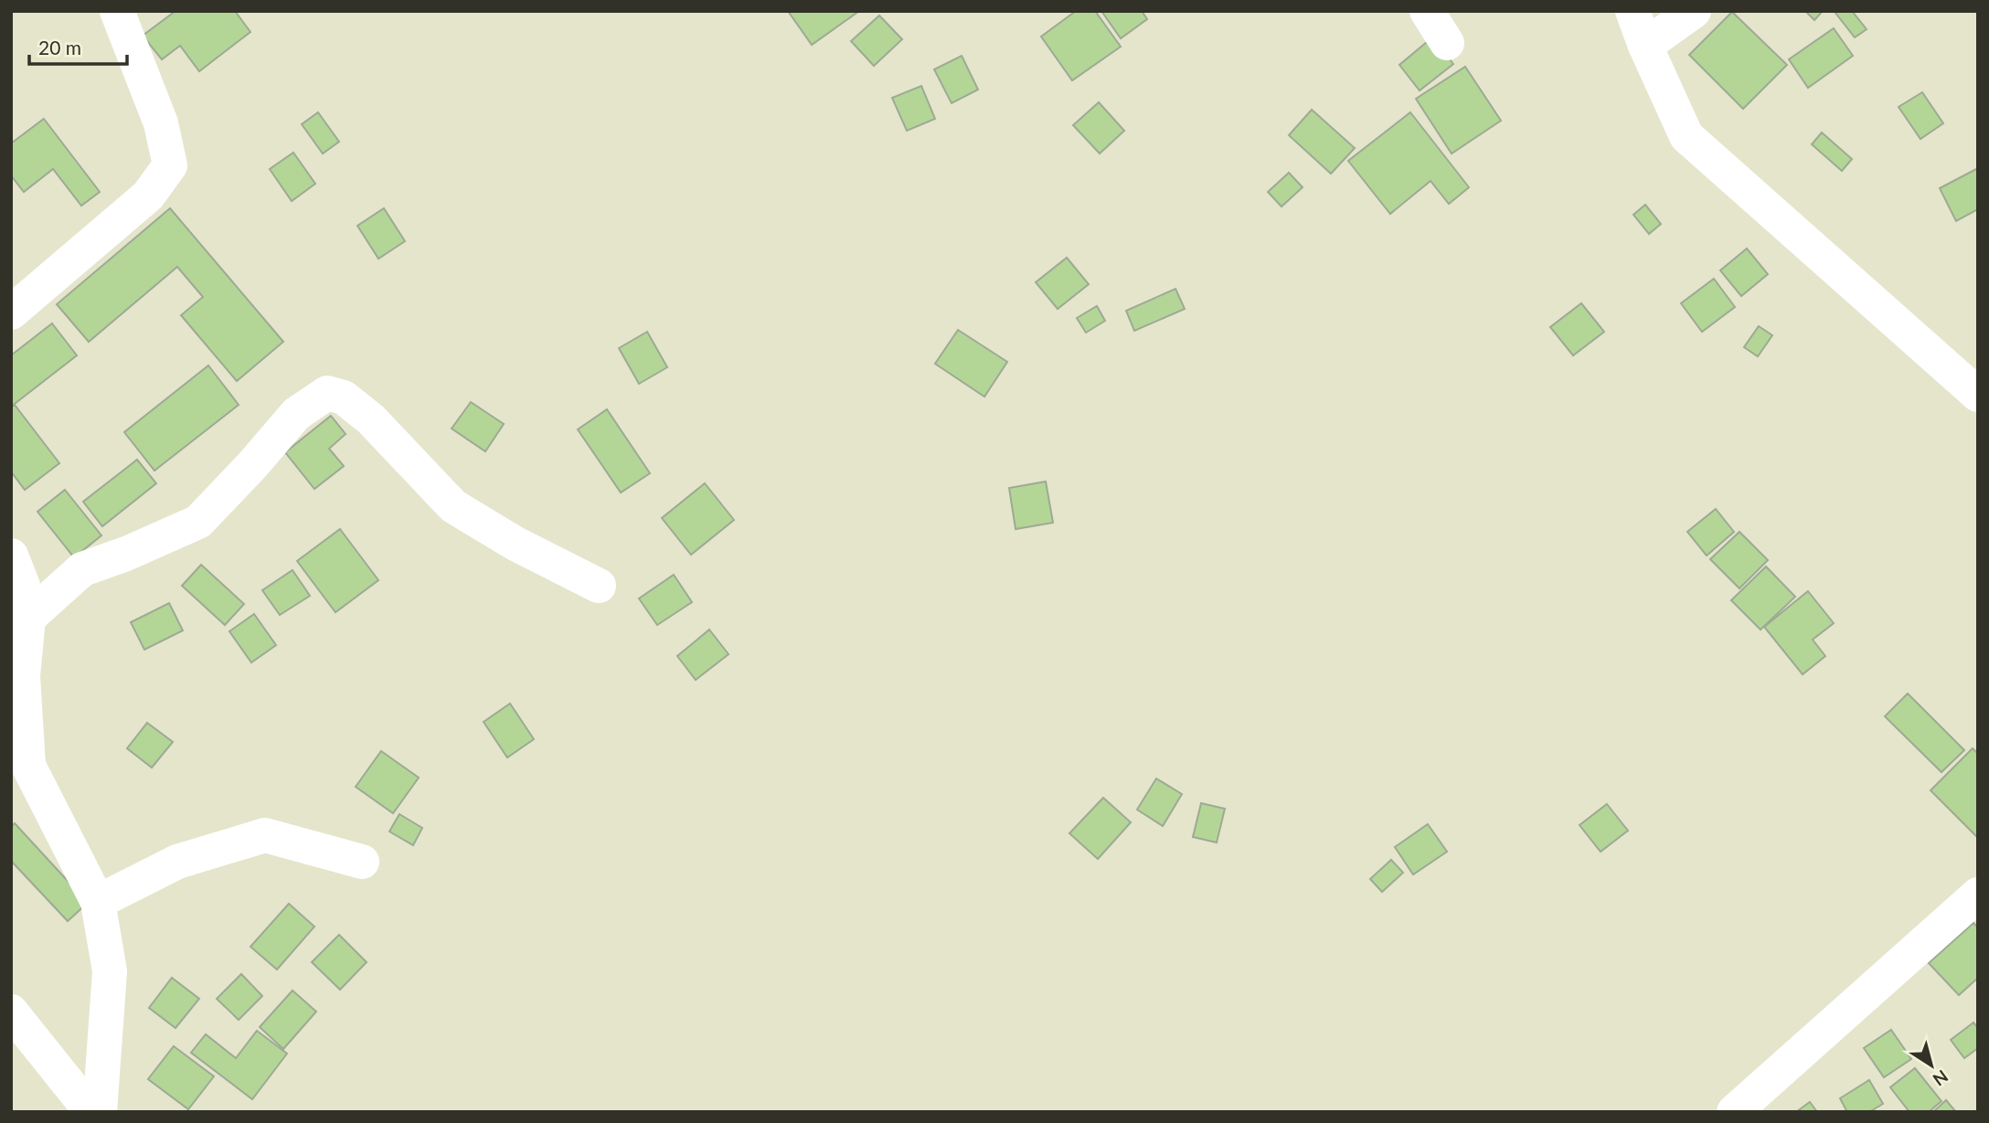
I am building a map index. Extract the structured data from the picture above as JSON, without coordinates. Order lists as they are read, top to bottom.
{
  "scale_bar": "20 m",
  "north": "bottom right"
}
